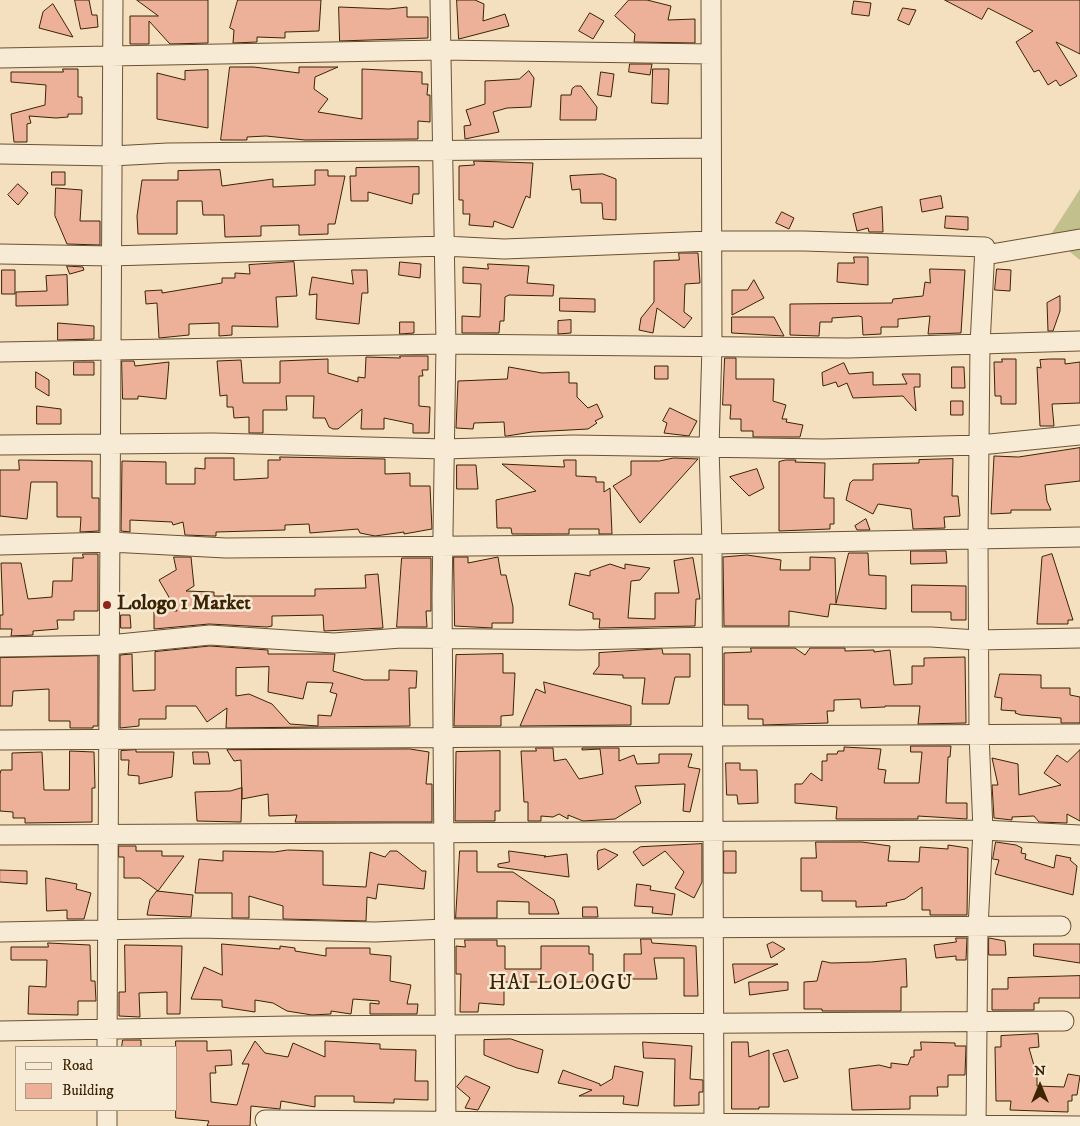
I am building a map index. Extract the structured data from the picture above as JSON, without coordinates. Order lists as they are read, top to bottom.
{
  "districts": ["HAI LOLOGU"],
  "places": ["Lologo 1 Market"],
  "legend": ["Road", "Building"],
  "north": "top"
}
